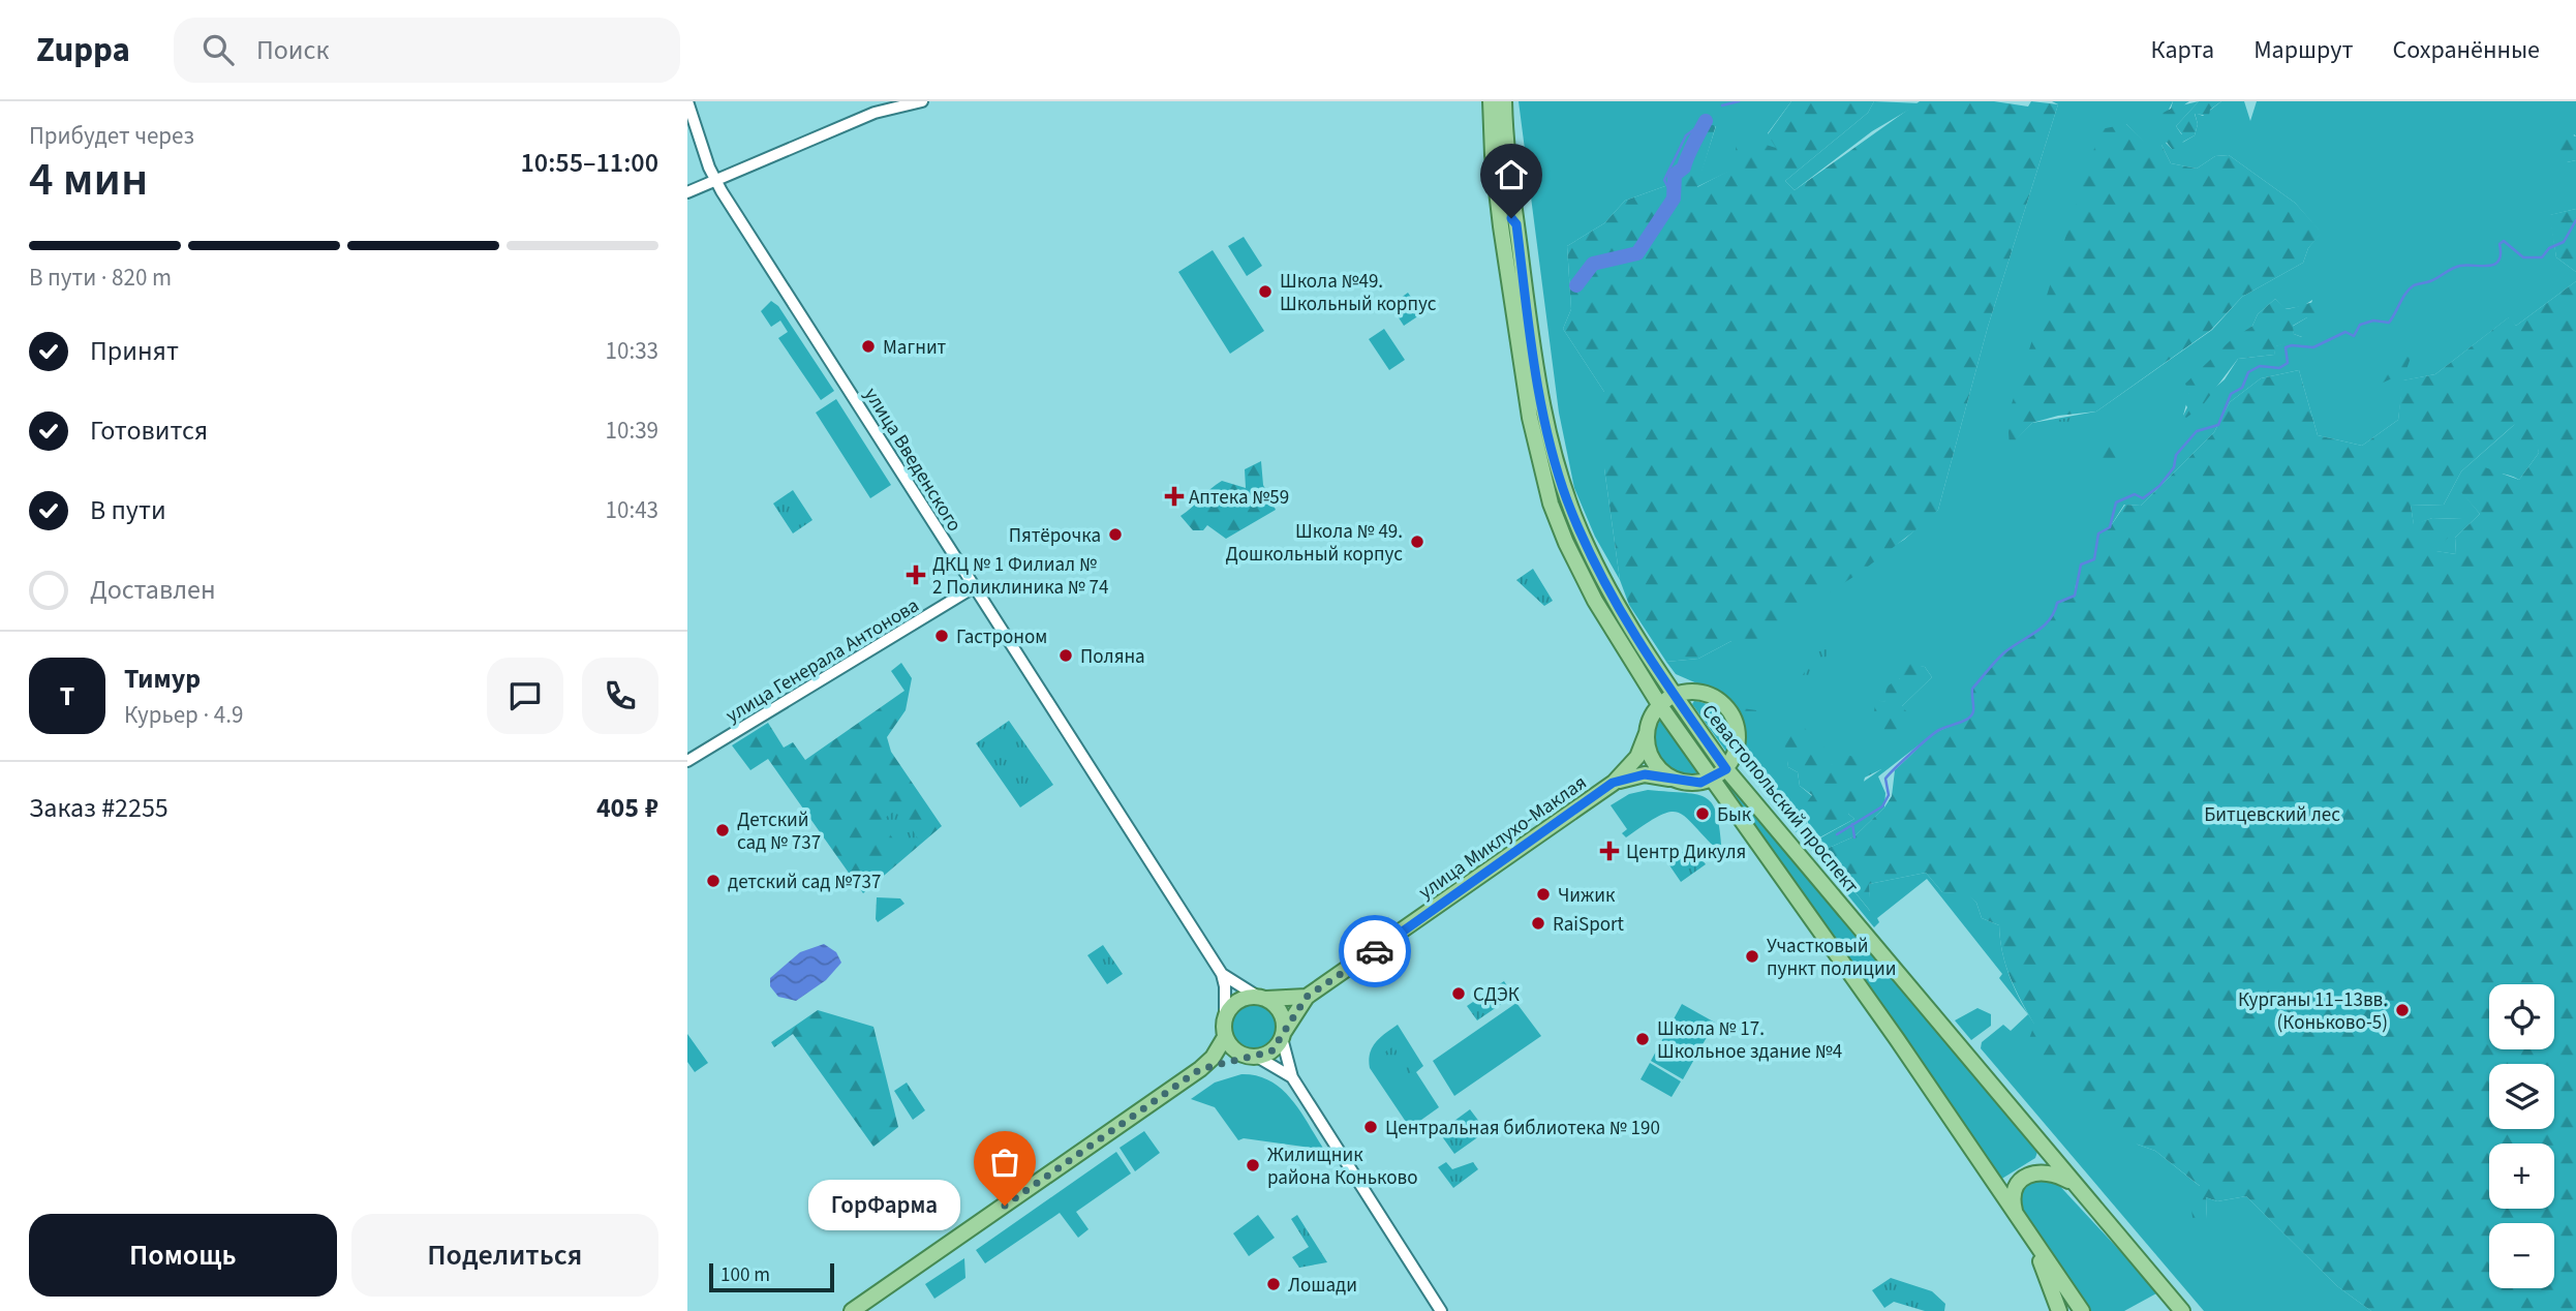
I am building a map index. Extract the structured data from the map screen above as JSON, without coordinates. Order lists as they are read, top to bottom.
{
  "streets": {
    "main road": ["Севастопольский проспект", "улица Миклухо-Маклая"],
    "street": ["улица Введенского", "улица Генерала Антонова"]
  },
  "crossings": [
    ["улица Введенского", "улица Генерала Антонова"],
    ["улица Введенского", "улица Миклухо-Маклая"],
    ["Севастопольский проспект", "улица Миклухо-Маклая"]
  ],
  "parks": ["Битцевский лес"],
  "places": {
    "other": [
      "Школа №49. Школьный корпус",
      "Магнит",
      "Пятёрочка",
      "Школа № 49. Дошкольный корпус",
      "Гастроном",
      "Поляна",
      "Бык",
      "Детский сад № 737",
      "детский сад №737",
      "Чижик",
      "RaiSport",
      "Участковый пункт полиции",
      "СДЭК",
      "Курганы 11–13вв. (Коньково-5)",
      "Школа № 17. Школьное здание №4",
      "Центральная библиотека № 190",
      "Жилищник района Коньково",
      "ГорФарма",
      "Лошади"
    ],
    "health": ["Аптека №59", "ДКЦ № 1 Филиал № 2 Поликлиника № 74", "Центр Дикуля"]
  },
  "scale_bar": "100 m",
  "page": {
    "header": "Zuppa",
    "search": "Поиск",
    "nav": ["Карта", "Маршрут", "Сохранённые"],
    "heading": ["4 мин", "Прибудет через", "10:55–11:00"],
    "panel": [
      "Тимур",
      "Курьер · 4.9",
      "Заказ #2255",
      "405 ₽"
    ],
    "bar": "В пути · 820 m",
    "list": [
      ["Принят", "10:33"],
      ["Готовится", "10:39"],
      ["В пути", "10:43"],
      "Доставлен"
    ],
    "round": "Т",
    "map_buttons": ["+", "−"],
    "bubble": "ГорФарма",
    "buttons": ["Помощь", "Поделиться"],
    "scale": "100 m"
  }
}
